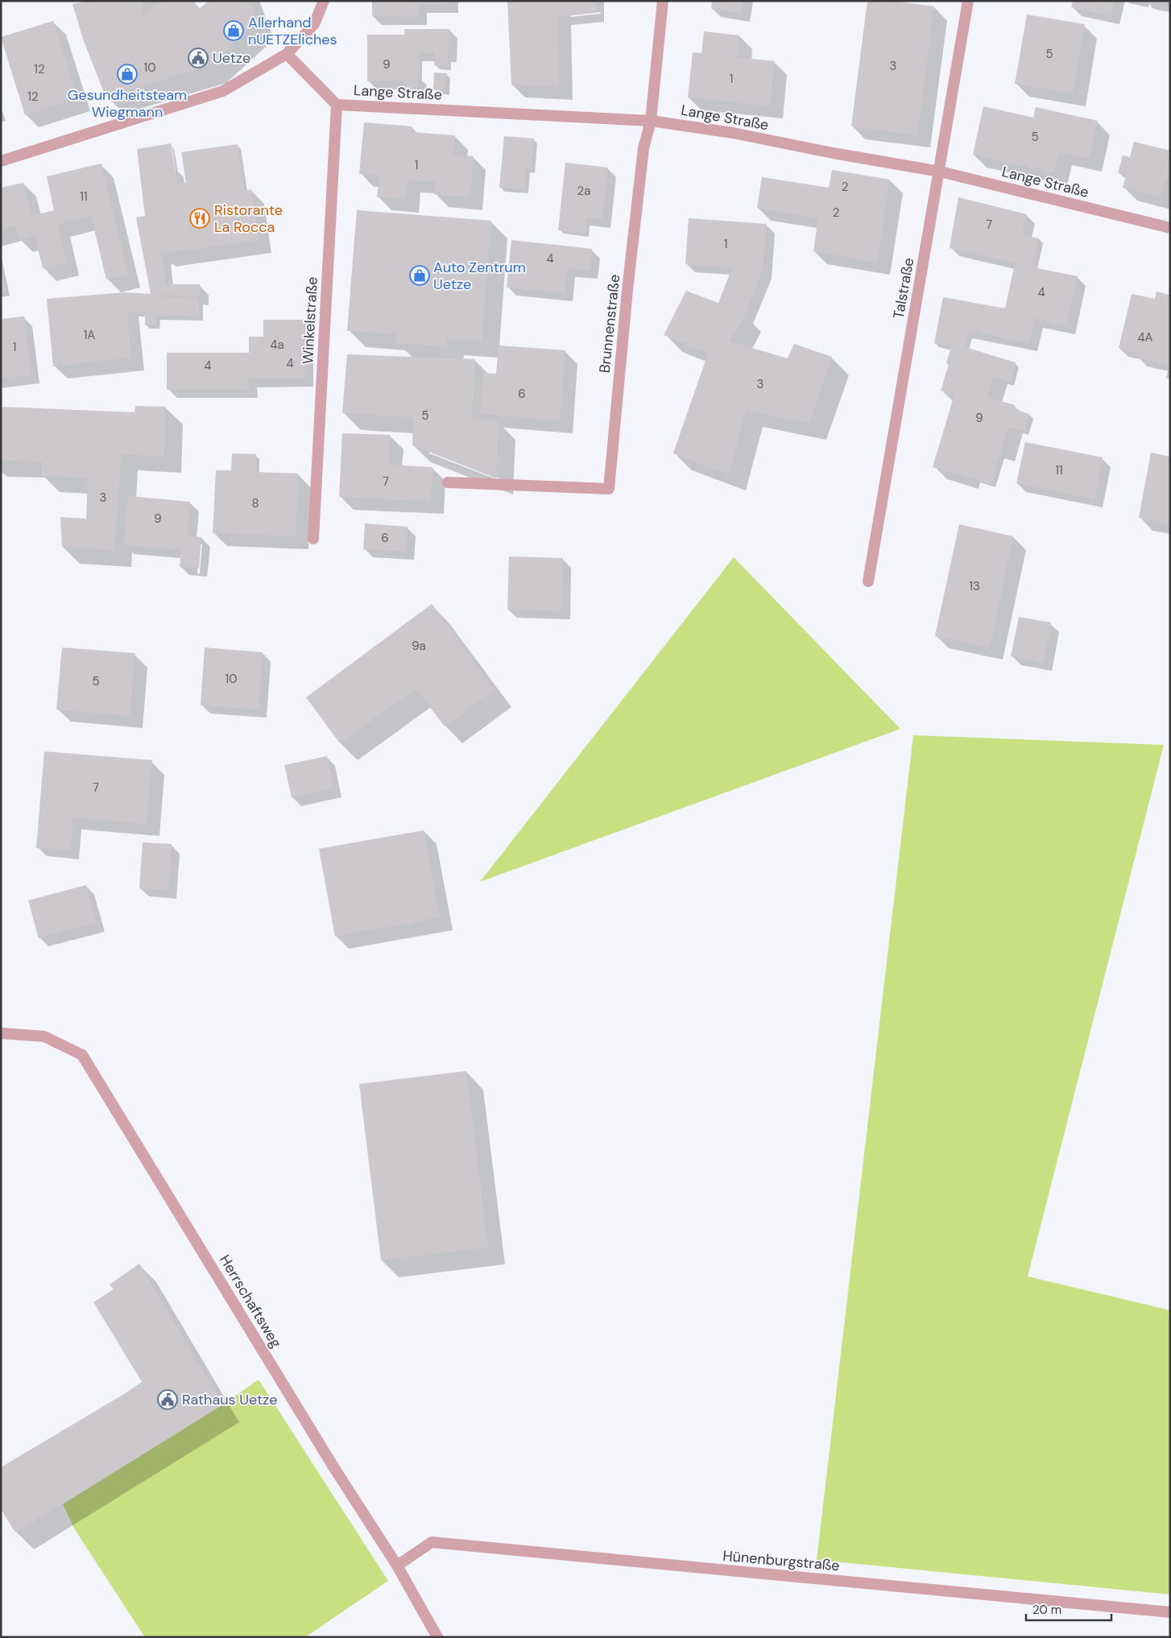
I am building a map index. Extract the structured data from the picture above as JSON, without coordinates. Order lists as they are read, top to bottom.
{
  "streets": {
    "street": [
      "Lange Straße",
      "Talstraße",
      "Winkelstraße",
      "Brunnenstraße",
      "Herrschaftsweg",
      "Hünenburgstraße"
    ]
  },
  "crossings": [
    ["Lange Straße", "Talstraße"],
    ["Lange Straße", "Winkelstraße"],
    ["Lange Straße", "Brunnenstraße"],
    ["Herrschaftsweg", "Hünenburgstraße"]
  ],
  "places": {
    "shop": ["Allerhand nUETZEliches", "Gesundheitsteam Wiegmann", "Auto Zentrum Uetze"],
    "public building": ["Uetze", "Rathaus Uetze"],
    "restaurant": ["Ristorante La Rocca"]
  },
  "house_numbers": [
    "5",
    "9",
    "3",
    "10",
    "12",
    "1",
    "12",
    "5",
    "1",
    "2",
    "2a",
    "11",
    "2",
    "7",
    "1",
    "4",
    "4",
    "1A",
    "4A",
    "4a",
    "1",
    "4",
    "4",
    "3",
    "6",
    "5",
    "9",
    "11",
    "7",
    "3",
    "8",
    "9",
    "6",
    "13",
    "9a",
    "10",
    "5",
    "7"
  ],
  "scale_bar": "20 m"
}
